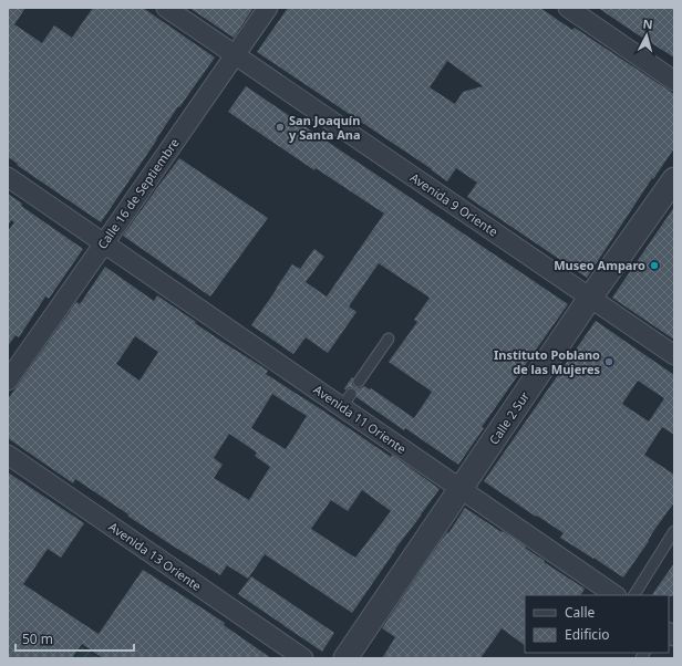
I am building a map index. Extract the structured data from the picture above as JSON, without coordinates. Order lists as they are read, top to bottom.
{
  "streets": {
    "street": [
      "Calle 16 de Septiembre",
      "Avenida 9 Oriente",
      "Calle 2 Sur",
      "Avenida 11 Oriente",
      "Avenida 13 Oriente"
    ]
  },
  "crossings": [
    ["Calle 16 de Septiembre", "Avenida 9 Oriente"],
    ["Calle 16 de Septiembre", "Avenida 11 Oriente"],
    ["Avenida 9 Oriente", "Calle 2 Sur"],
    ["Calle 2 Sur", "Avenida 11 Oriente"]
  ],
  "places": ["San Joaquín y Santa Ana", "Museo Amparo", "Instituto Poblano de las Mujeres"],
  "legend": ["Calle", "Edificio"],
  "scale_bar": "50 m",
  "north": "top"
}
